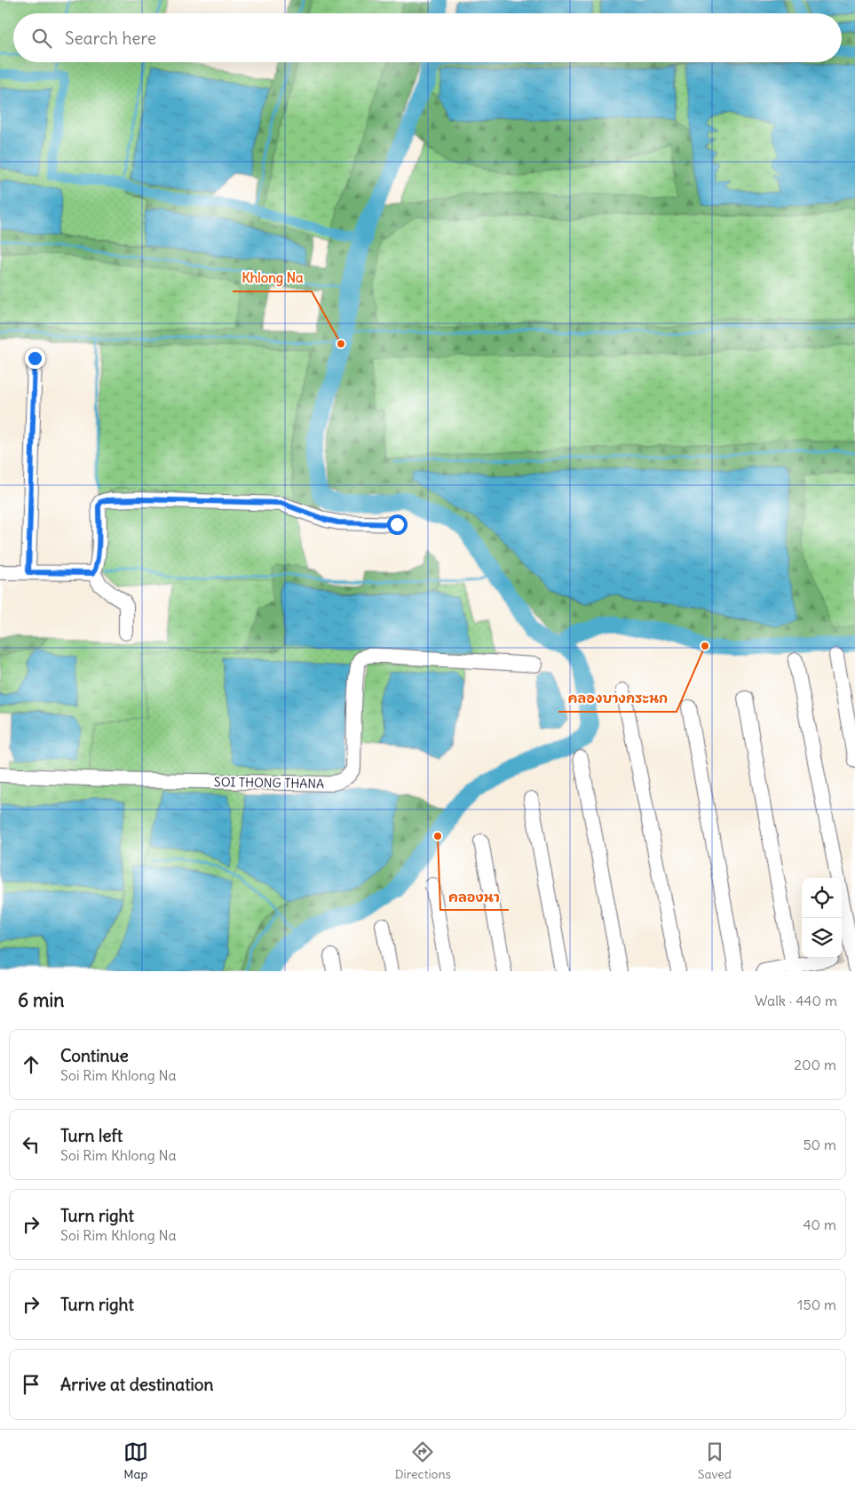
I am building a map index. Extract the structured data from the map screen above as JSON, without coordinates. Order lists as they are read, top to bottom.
{
  "streets": {
    "street": ["SOI THONG THANA"]
  },
  "places": ["Khlong Na", "คลองบางกระนก", "คลองนา"],
  "page": {
    "search": "Search here",
    "heading": ["6 min", "Walk · 440 m"],
    "list": [
      ["Continue", "Soi Rim Khlong Na", "200 m"],
      ["Turn left", "Soi Rim Khlong Na", "50 m"],
      ["Turn right", "Soi Rim Khlong Na", "40 m"],
      ["Turn right", "150 m"],
      "Arrive at destination"
    ],
    "nav": ["Map", "Directions", "Saved"]
  }
}
